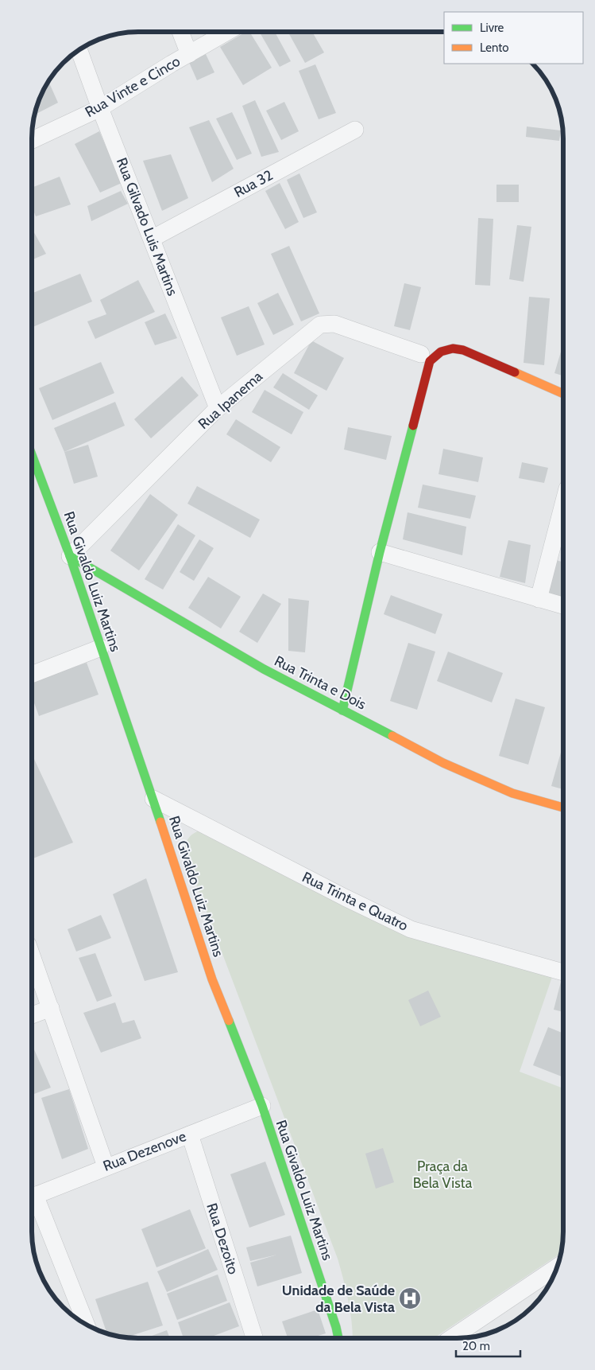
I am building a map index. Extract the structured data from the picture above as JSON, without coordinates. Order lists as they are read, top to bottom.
{
  "streets": {
    "street": [
      "Rua Vinte e Cinco",
      "Rua 32",
      "Rua Gilvado Luis Martins",
      "Rua Ipanema",
      "Rua Givaldo Luiz Martins",
      "Rua Trinta e Dois",
      "Rua Trinta e Quatro",
      "Rua Dezenove",
      "Rua Dezoito"
    ]
  },
  "crossings": [
    ["Rua Vinte e Cinco", "Rua Gilvado Luis Martins"],
    ["Rua 32", "Rua Gilvado Luis Martins"],
    ["Rua Gilvado Luis Martins", "Rua Ipanema"],
    ["Rua Ipanema", "Rua Givaldo Luiz Martins"],
    ["Rua Ipanema", "Rua Trinta e Dois"],
    ["Rua Givaldo Luiz Martins", "Rua Trinta e Dois"],
    ["Rua Givaldo Luiz Martins", "Rua Trinta e Quatro"],
    ["Rua Givaldo Luiz Martins", "Rua Dezenove"],
    ["Rua Dezenove", "Rua Dezoito"]
  ],
  "parks": ["Praça da Bela Vista"],
  "places": {
    "hospital": ["Unidade de Saúde da Bela Vista"]
  },
  "legend": ["Livre", "Lento"],
  "scale_bar": "20 m"
}
